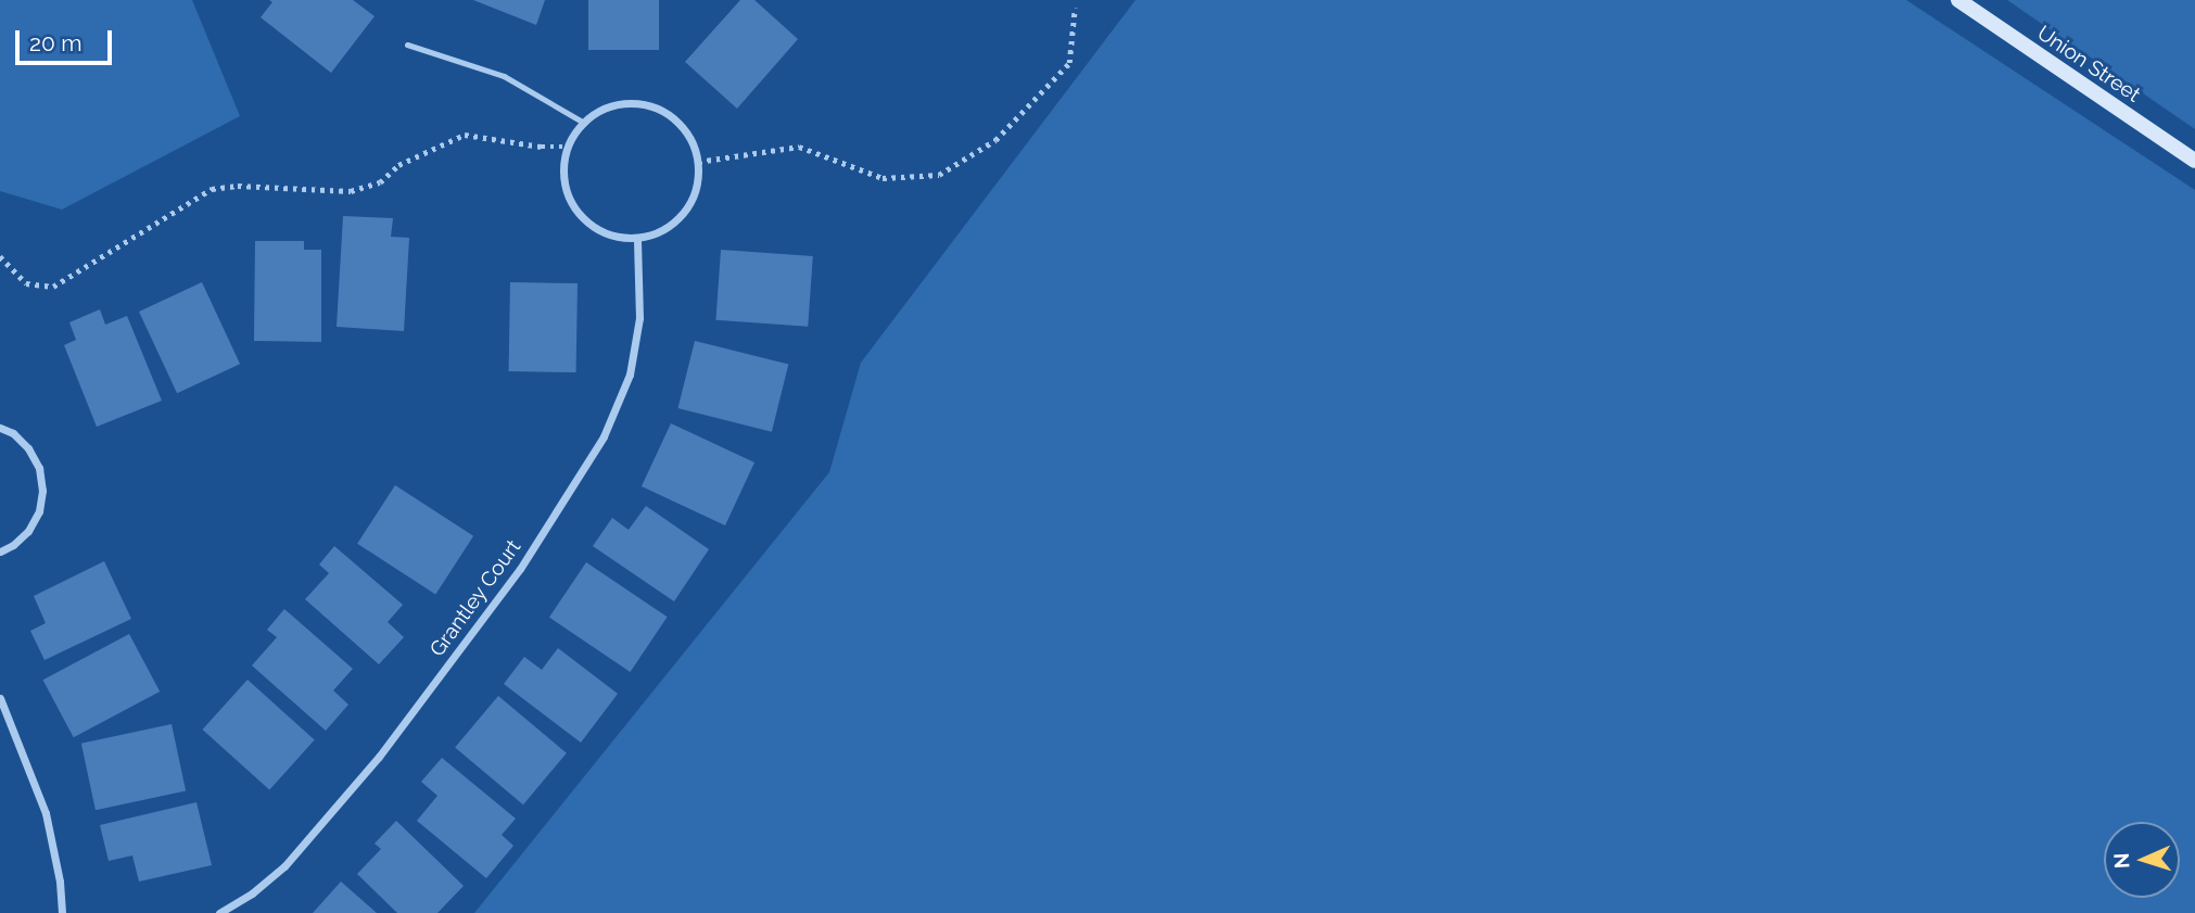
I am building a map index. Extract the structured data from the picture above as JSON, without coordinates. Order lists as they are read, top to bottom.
{
  "streets": {
    "street": ["Union Street", "Grantley Court"]
  },
  "scale_bar": "20 m",
  "north": "left"
}
